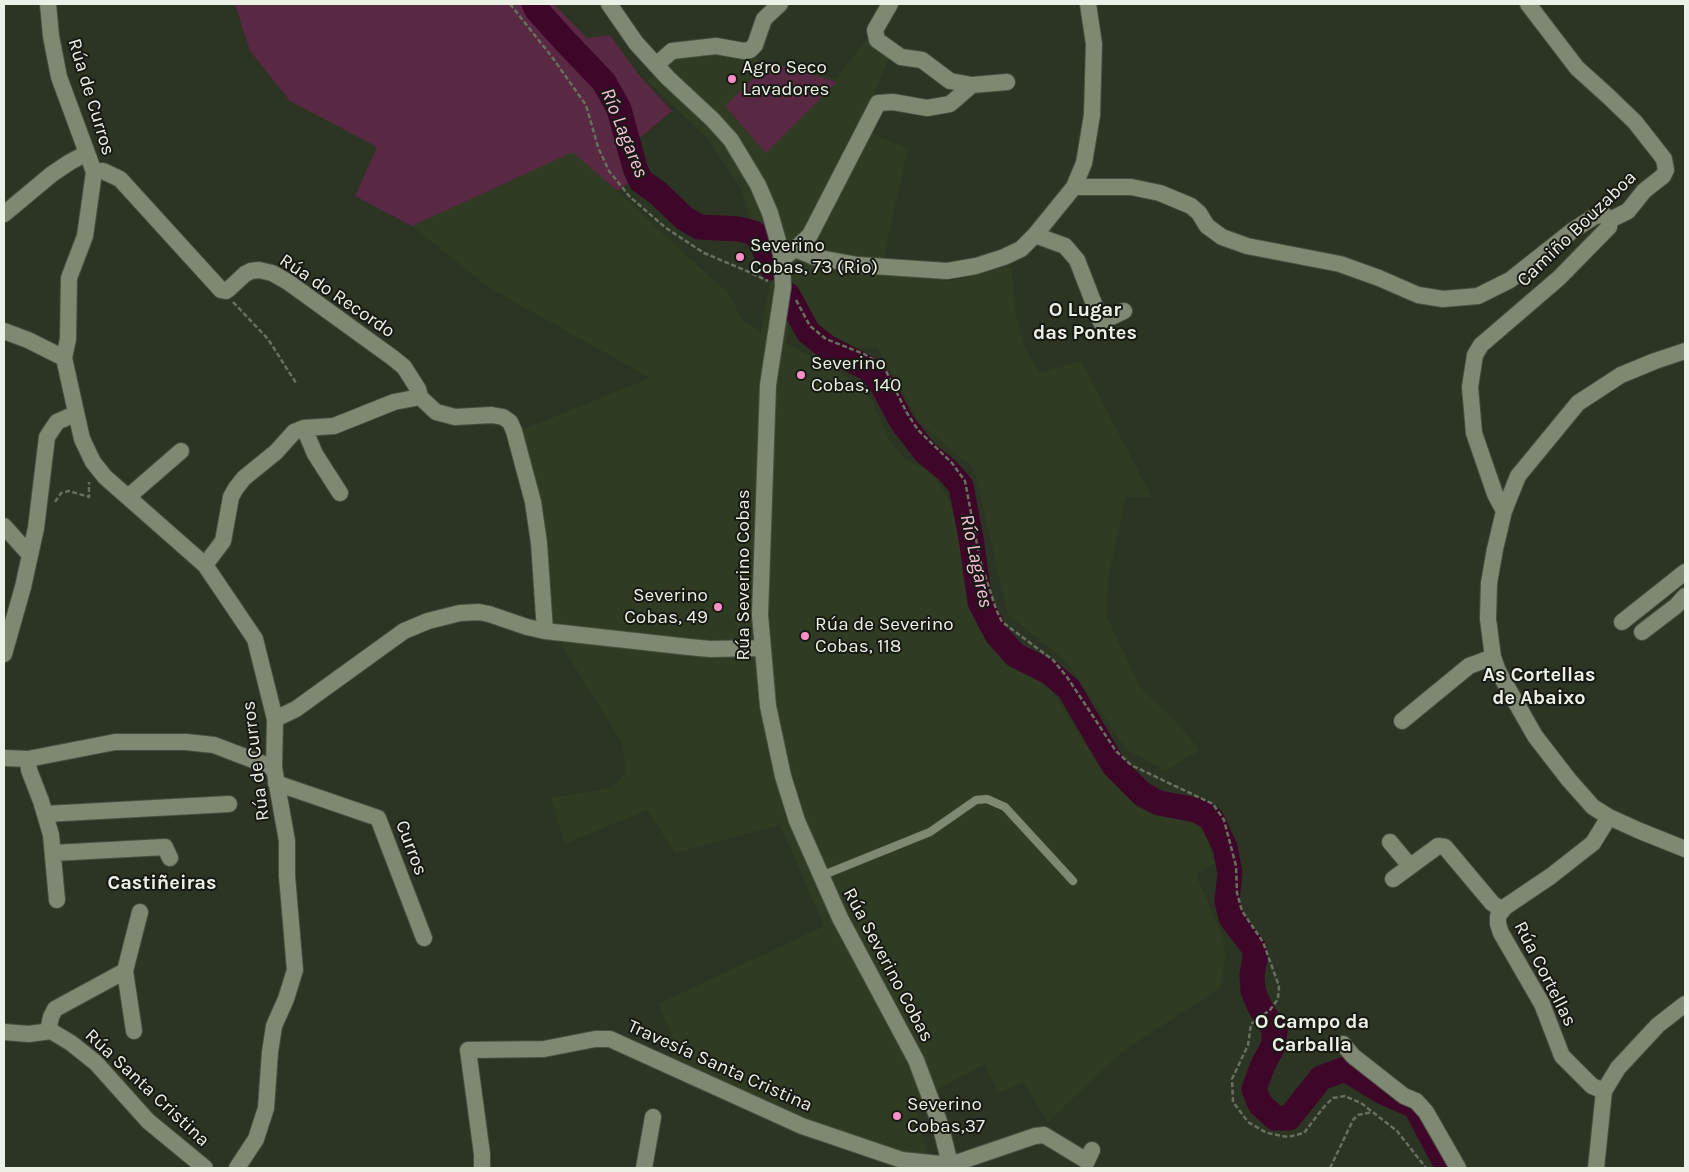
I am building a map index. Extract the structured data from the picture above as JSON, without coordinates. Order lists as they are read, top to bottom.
{
  "streets": {
    "street": [
      "Rúa de Curros",
      "Camiño Bouzaboa",
      "Rúa do Recordo",
      "Rúa Severino Cobas",
      "Curros",
      "Rúa Cortellas",
      "Travesía Santa Cristina",
      "Rúa Santa Cristina"
    ]
  },
  "crossings": [
    ["Rúa de Curros", "Rúa do Recordo"],
    ["Rúa de Curros", "Curros"],
    ["Rúa Severino Cobas", "Travesía Santa Cristina"]
  ],
  "districts": [
    "O Lugar das Pontes",
    "As Cortellas de Abaixo",
    "Castiñeiras",
    "O Campo da Carballa"
  ],
  "water": ["Río Lagares"],
  "places": [
    "Agro Seco Lavadores",
    "Severino Cobas, 73 (Rio)",
    "Severino Cobas, 140",
    "Severino Cobas, 49",
    "Rúa de Severino Cobas, 118",
    "Severino Cobas,37"
  ]
}
